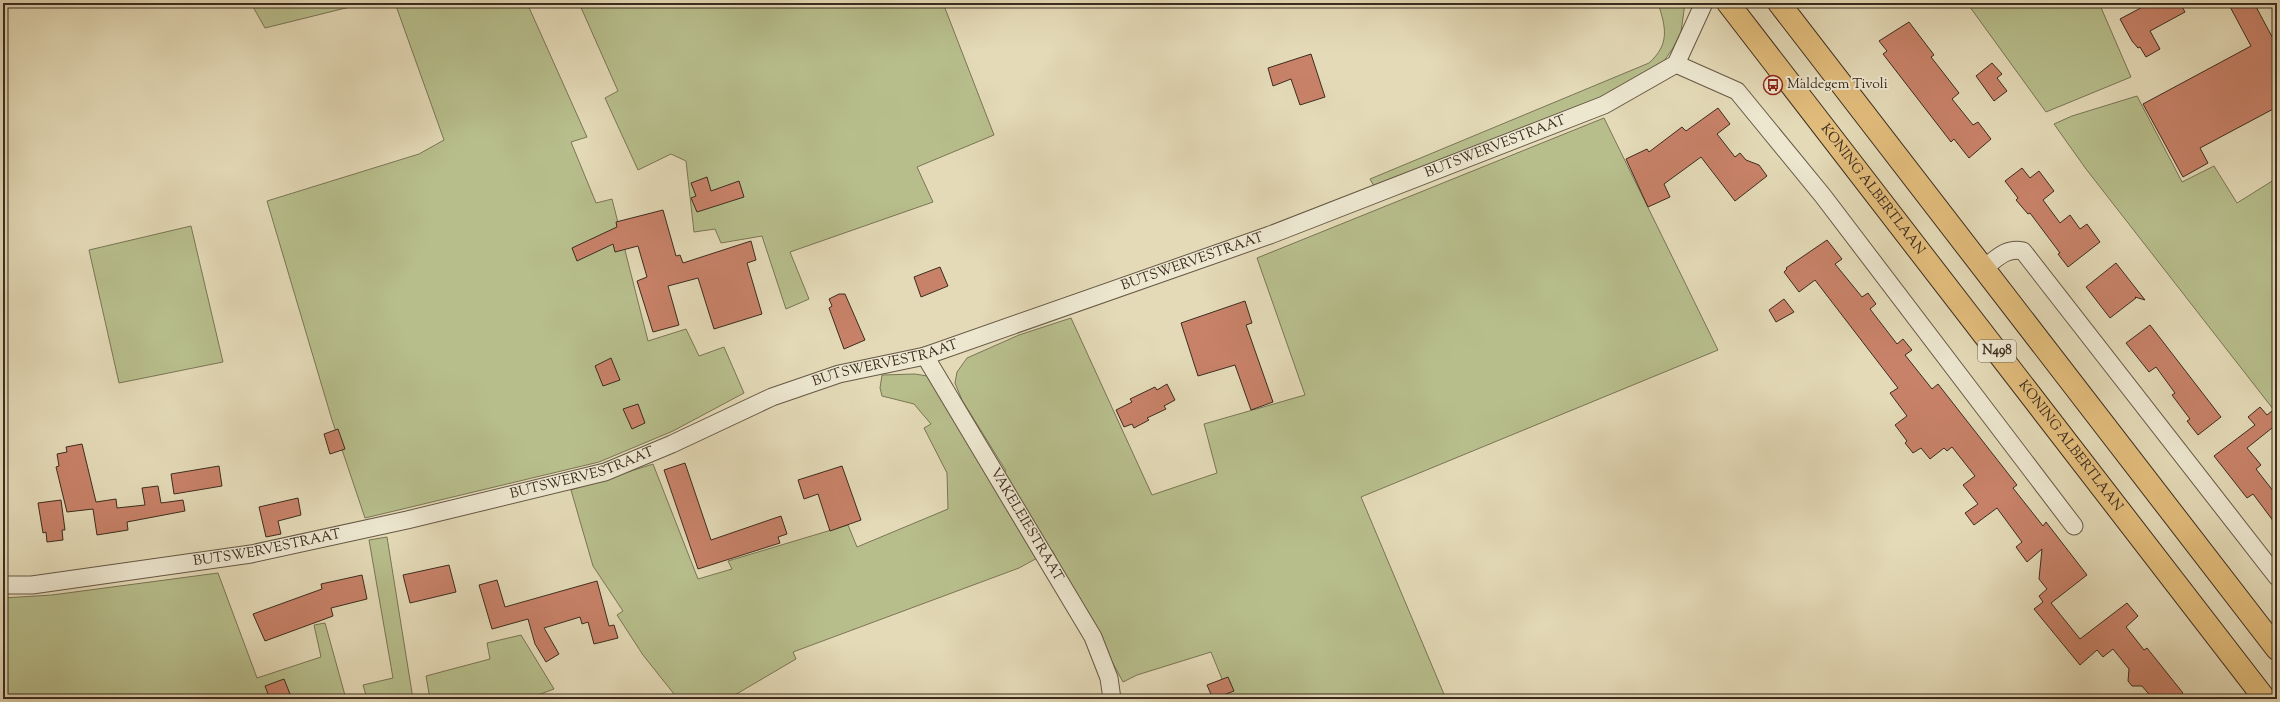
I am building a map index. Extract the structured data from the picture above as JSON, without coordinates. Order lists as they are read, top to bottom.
{
  "streets": {
    "main road": ["KONING ALBERTLAAN", "N498"],
    "street": ["BUTSWERVESTRAAT", "VAKELEIESTRAAT"]
  },
  "crossings": [
    ["BUTSWERVESTRAAT", "VAKELEIESTRAAT"]
  ],
  "places": {
    "bus stop": ["Maldegem Tivoli"]
  }
}
